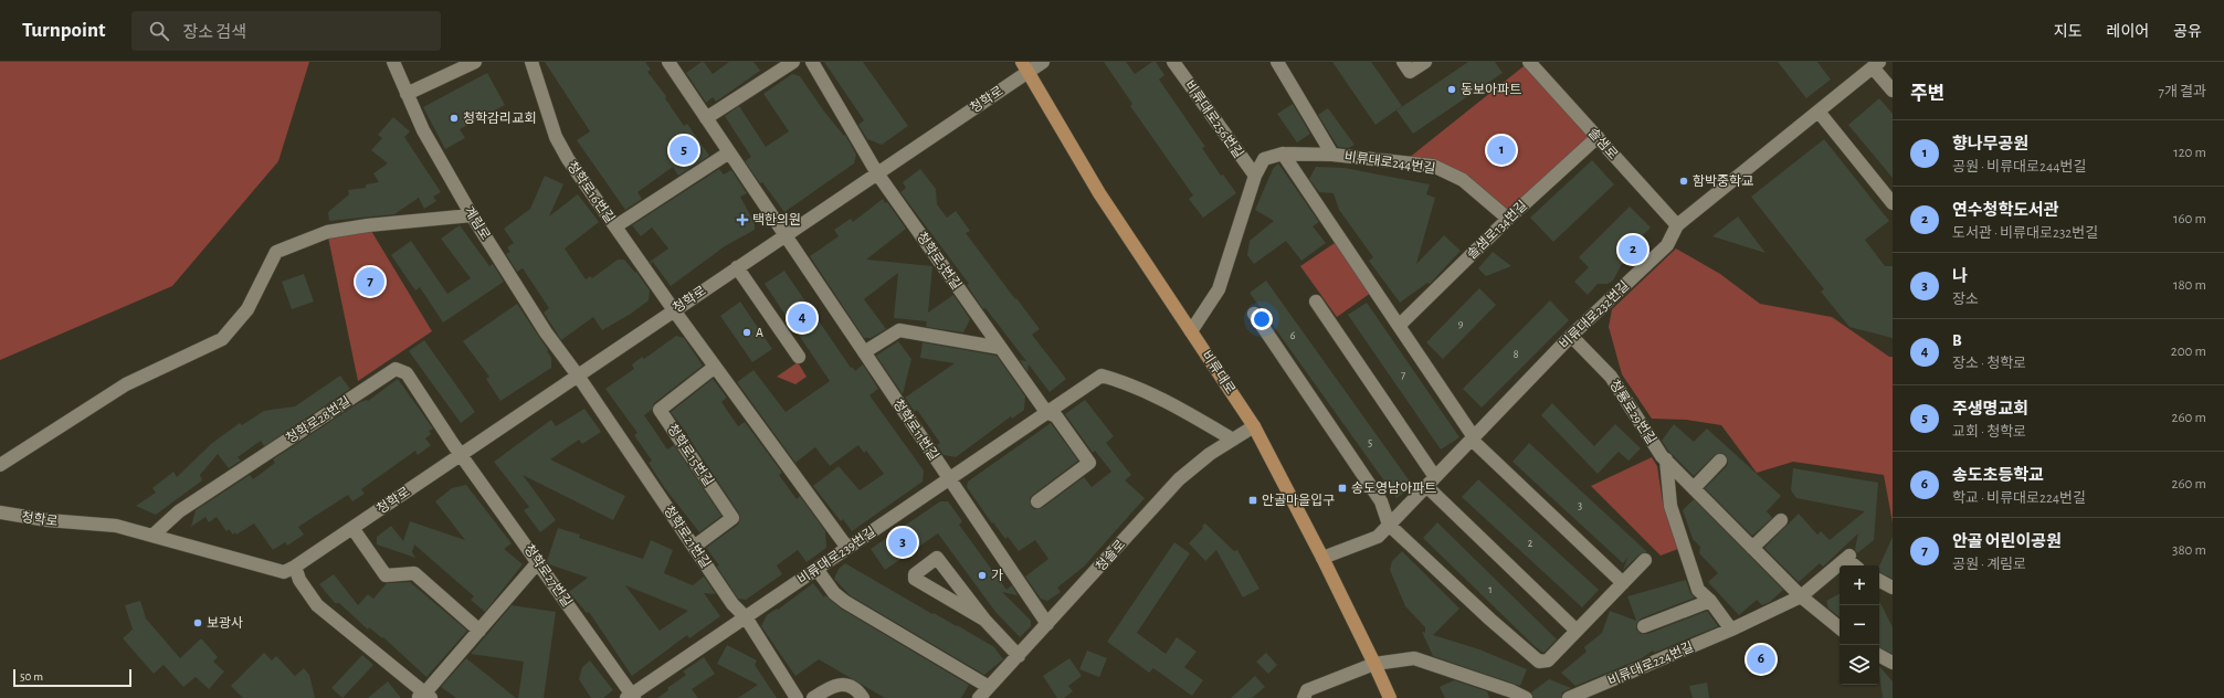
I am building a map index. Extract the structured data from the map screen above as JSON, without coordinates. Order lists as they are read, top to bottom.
{
  "streets": {
    "main road": ["비류대로"],
    "street": [
      "청학로",
      "비류대로256번길",
      "솔샘로",
      "비류대로244번길",
      "청학로16번길",
      "계림로",
      "솔샘로134번길",
      "청학로5번길",
      "비류대로232번길",
      "청룡로29번길",
      "청학로28번길",
      "청학로11번길",
      "청학로15번길",
      "청학로21번길",
      "비류대로239번길",
      "청솔로",
      "청학로27번길",
      "비류대로224번길"
    ]
  },
  "crossings": [
    ["청학로", "청학로16번길"],
    ["청학로", "계림로"],
    ["청학로", "청학로5번길"],
    ["청학로", "비류대로"],
    ["청학로", "청학로28번길"],
    ["청학로", "청학로11번길"],
    ["청학로", "청학로21번길"],
    ["청학로", "청학로27번길"],
    ["비류대로256번길", "비류대로244번길"],
    ["솔샘로", "솔샘로134번길"],
    ["솔샘로", "비류대로232번길"],
    ["비류대로244번길", "솔샘로134번길"],
    ["비류대로244번길", "비류대로"],
    ["계림로", "청학로21번길"],
    ["청학로5번길", "비류대로239번길"],
    ["비류대로232번길", "비류대로"],
    ["비류대로232번길", "청룡로29번길"],
    ["비류대로", "청솔로"],
    ["청룡로29번길", "비류대로224번길"],
    ["청학로28번길", "청학로27번길"],
    ["청학로11번길", "비류대로239번길"],
    ["청학로11번길", "청솔로"],
    ["청학로15번길", "청학로21번길"],
    ["청학로21번길", "비류대로239번길"],
    ["비류대로239번길", "청솔로"],
    ["비류대로239번길", "청학로27번길"]
  ],
  "places": {
    "other": [
      "동보아파트",
      "청학감리교회",
      "함박중학교",
      "A",
      "가",
      "보광사"
    ],
    "health": ["택한의원"],
    "transit": ["송도영남아파트", "안골마을입구"]
  },
  "house_numbers": [
    "9",
    "6",
    "8",
    "7",
    "5",
    "3",
    "2",
    "1"
  ],
  "scale_bar": "50 m",
  "page": {
    "header": "Turnpoint",
    "search": "장소 검색",
    "nav": ["지도", "레이어", "공유"],
    "heading": ["주변", "7개 결과"],
    "list": [
      {
        "mark": "1",
        "name": "향나무공원",
        "note": "공원 · 비류대로244번길",
        "value": "120 m"
      },
      {
        "mark": "2",
        "name": "연수청학도서관",
        "note": "도서관 · 비류대로232번길",
        "value": "160 m"
      },
      {
        "mark": "3",
        "name": "나",
        "note": "장소",
        "value": "180 m"
      },
      {
        "mark": "4",
        "name": "B",
        "note": "장소 · 청학로",
        "value": "200 m"
      },
      {
        "mark": "5",
        "name": "주생명교회",
        "note": "교회 · 청학로",
        "value": "260 m"
      },
      {
        "mark": "6",
        "name": "송도초등학교",
        "note": "학교 · 비류대로224번길",
        "value": "260 m"
      },
      {
        "mark": "7",
        "name": "안골 어린이공원",
        "note": "공원 · 계림로",
        "value": "380 m"
      }
    ],
    "pins": [
      "1",
      "5",
      "2",
      "7",
      "4",
      "3",
      "6"
    ],
    "map_buttons": ["+", "−"],
    "scale": "50 m"
  }
}
